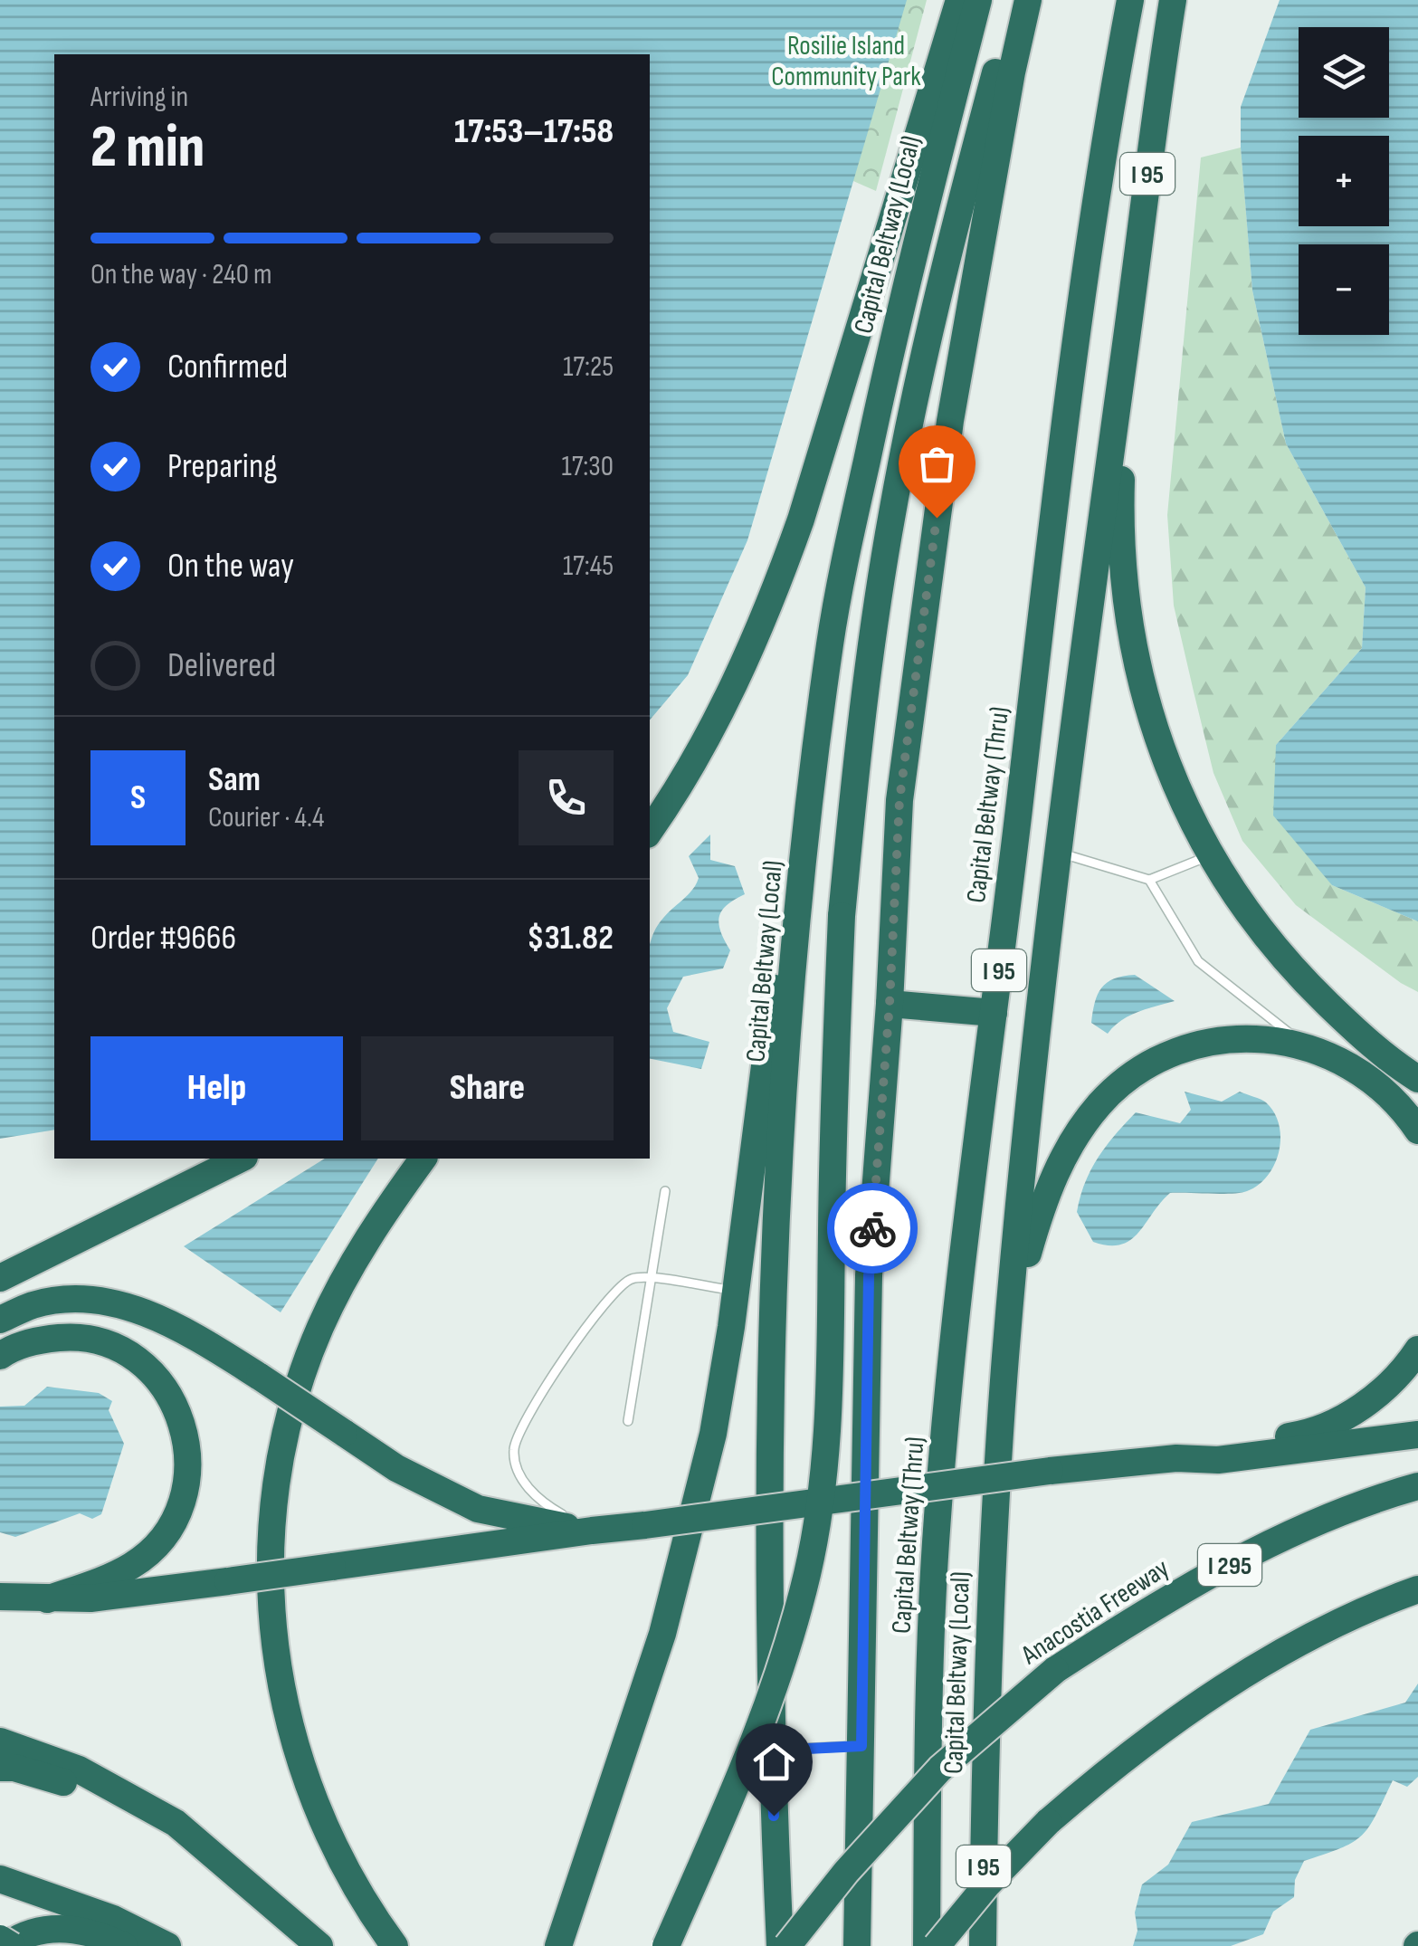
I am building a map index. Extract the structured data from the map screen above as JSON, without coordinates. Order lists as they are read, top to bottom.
{
  "streets": {
    "highway": [
      "I 95",
      "Capital Beltway (Local)",
      "Capital Beltway (Thru)",
      "I 295",
      "Anacostia Freeway"
    ]
  },
  "parks": ["Rosilie Island Community Park"],
  "page": {
    "map_buttons": ["+", "−"],
    "heading": ["2 min", "Arriving in", "17:53–17:58"],
    "panel": [
      "Sam",
      "Courier · 4.4",
      "Order #9666",
      "$31.82"
    ],
    "bar": "On the way · 240 m",
    "list": [
      ["Confirmed", "17:25"],
      ["Preparing", "17:30"],
      ["On the way", "17:45"],
      "Delivered"
    ],
    "round": "S",
    "buttons": ["Help", "Share"]
  }
}
